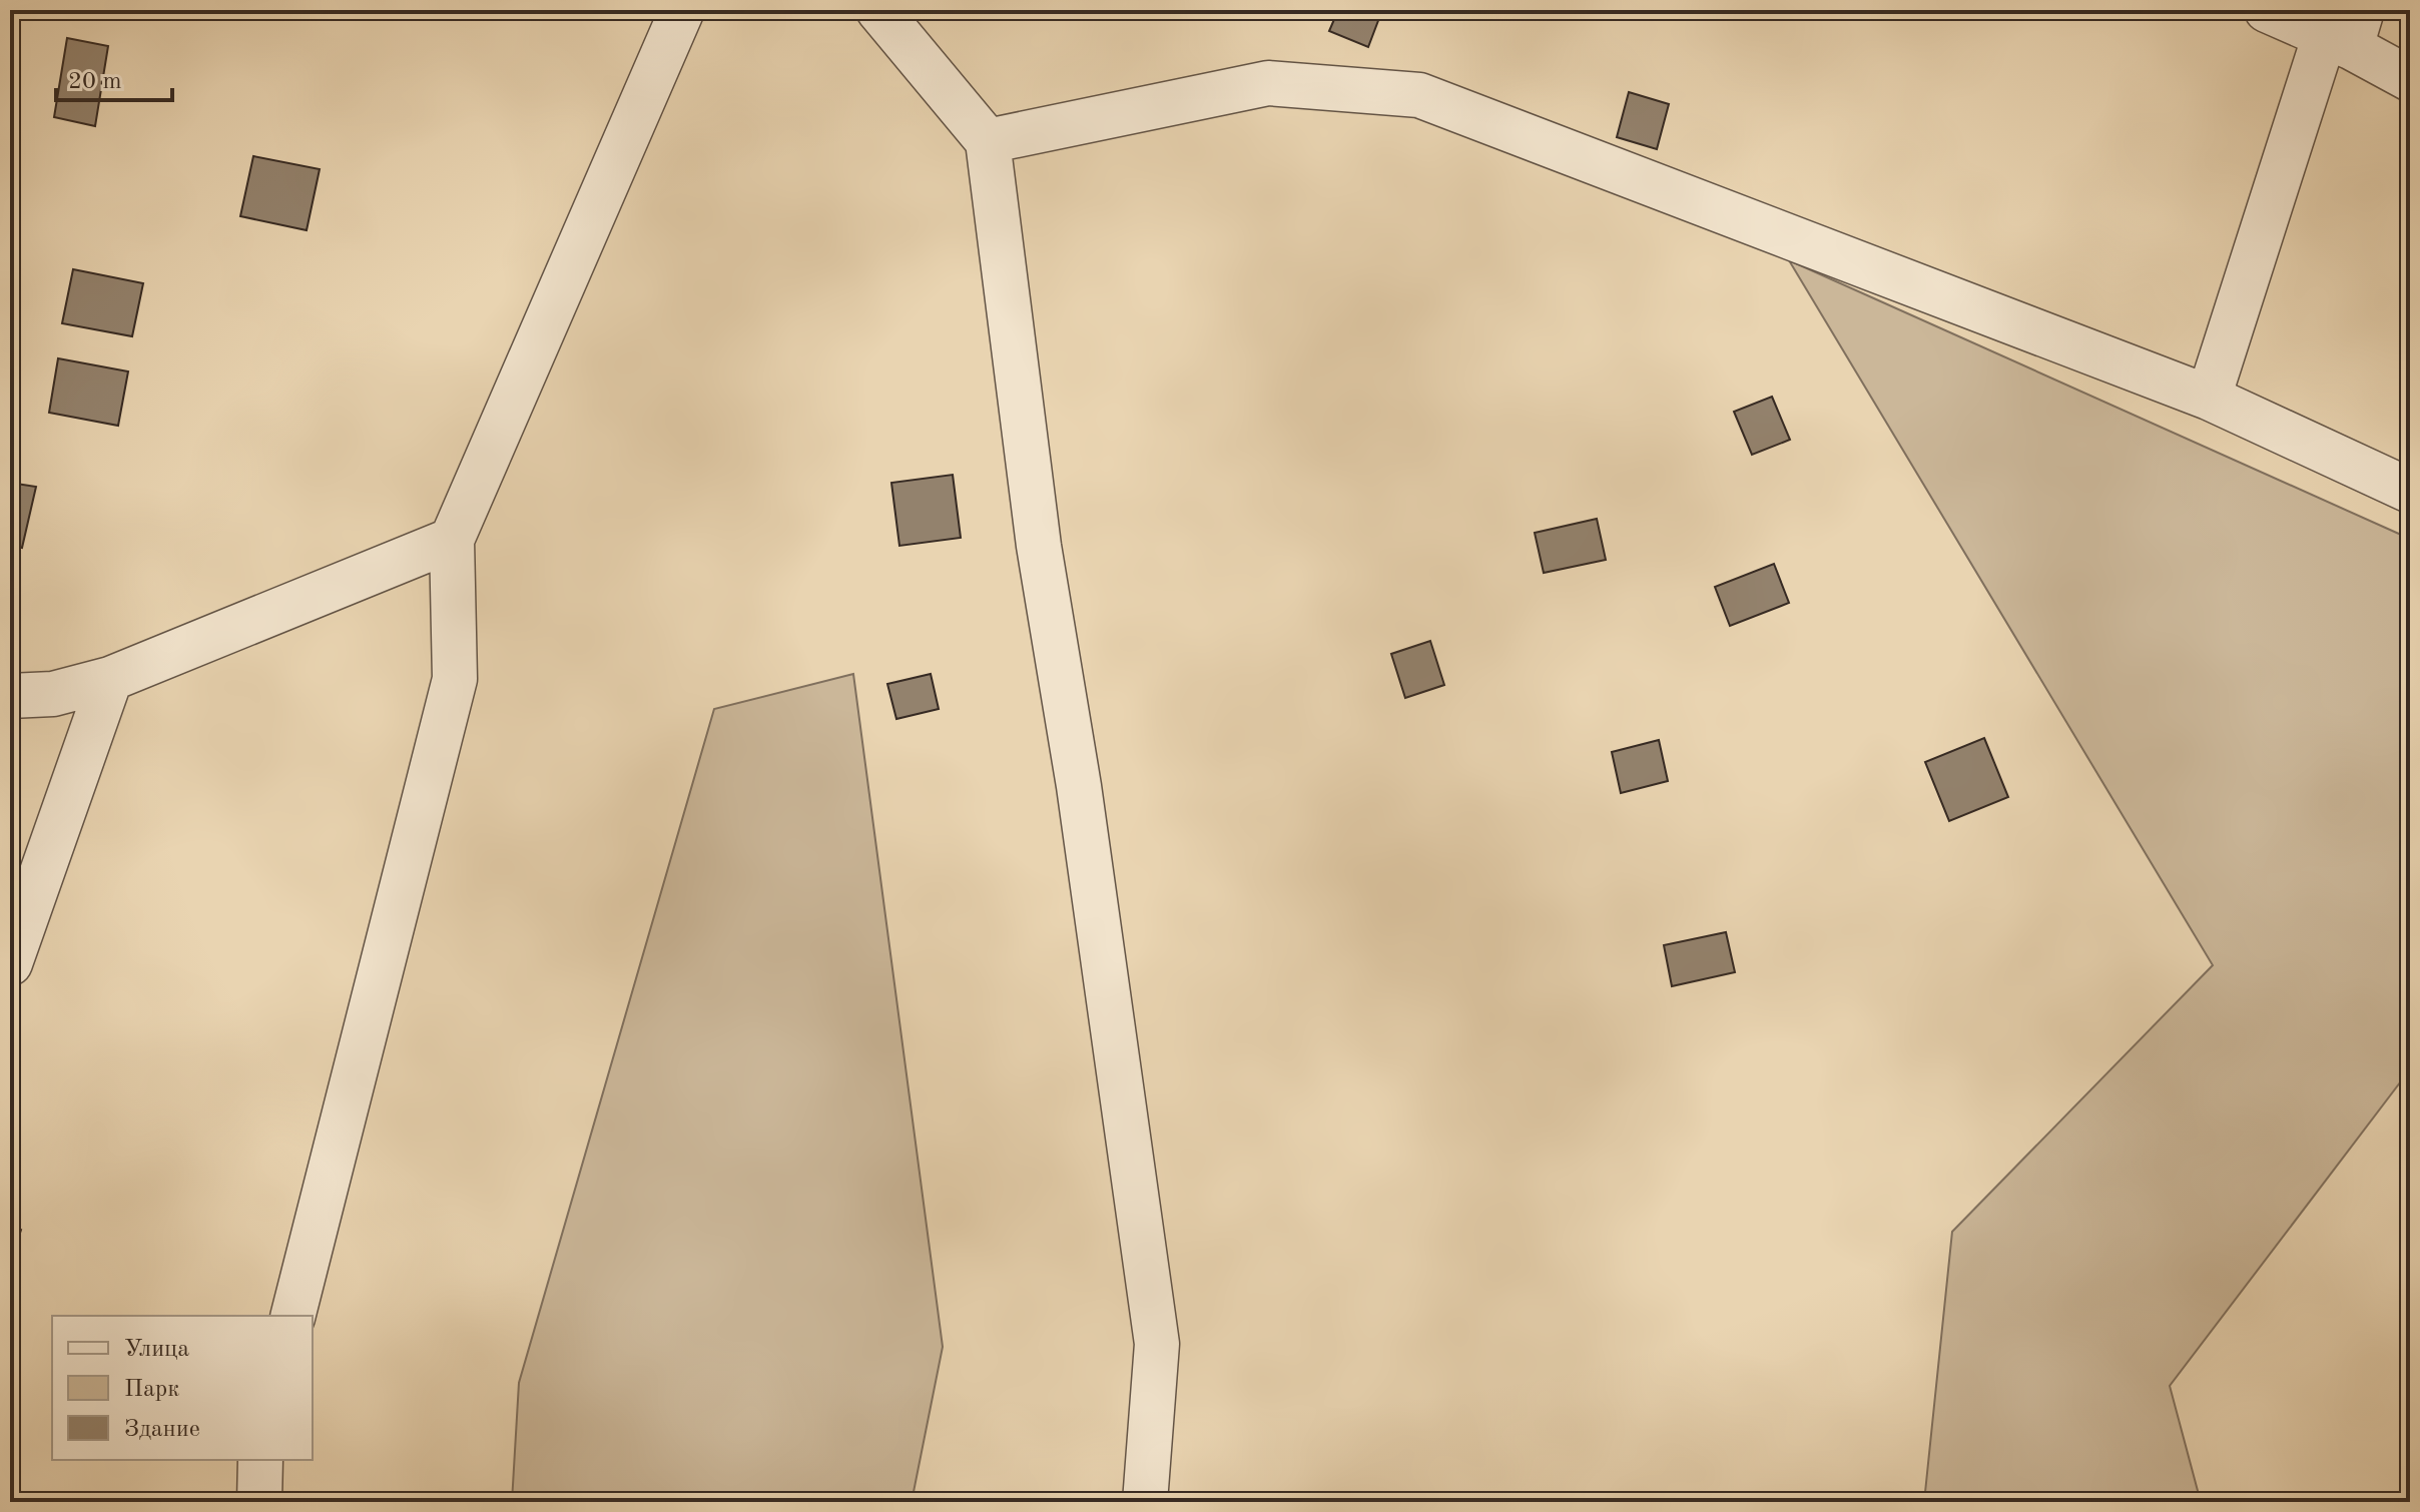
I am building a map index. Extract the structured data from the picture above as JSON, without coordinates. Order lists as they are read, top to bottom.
{
  "legend": ["Улица", "Парк", "Здание"],
  "scale_bar": "20 m"
}
